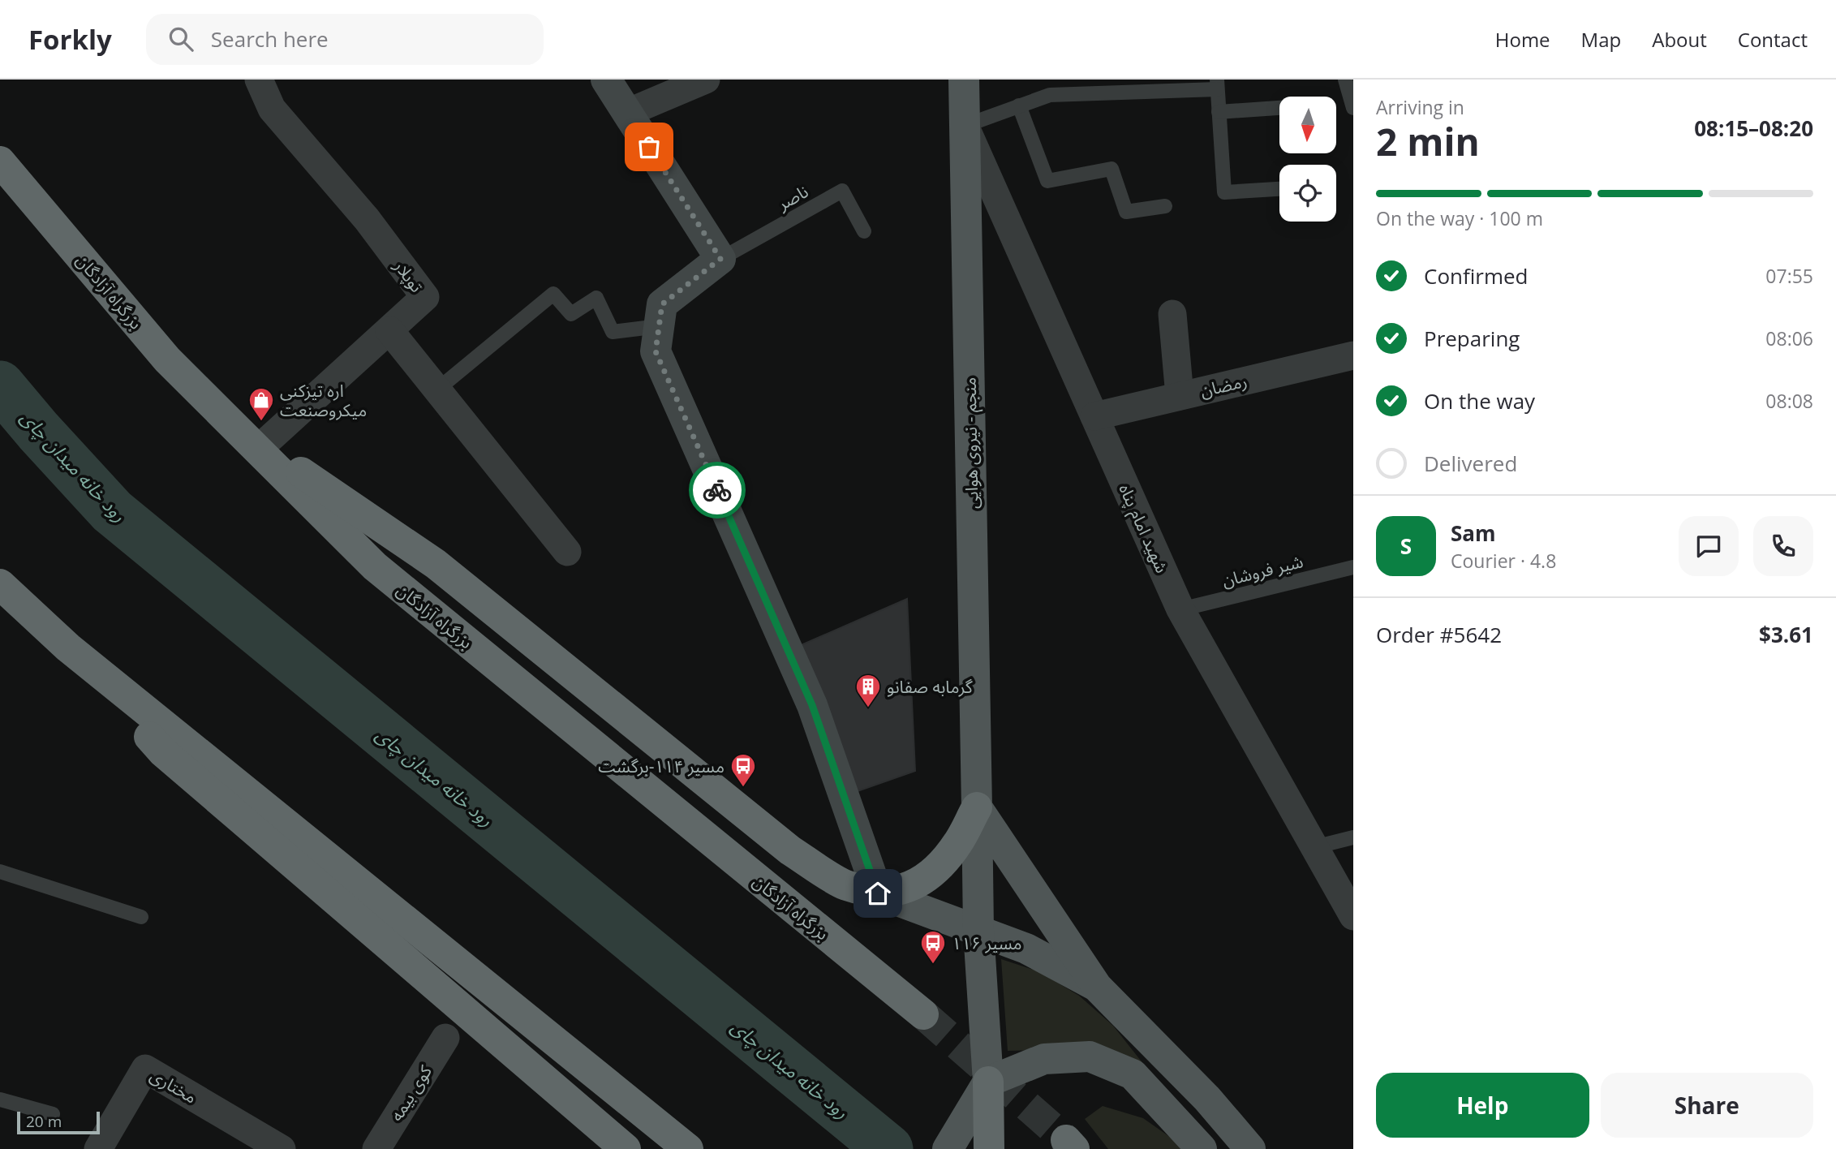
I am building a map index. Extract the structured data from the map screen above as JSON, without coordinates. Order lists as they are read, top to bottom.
{
  "streets": {
    "highway": ["بزرگراه آزادگان"],
    "main road": ["منجم - نیروی هوایی"],
    "street": [
      "توپلار",
      "رمضان",
      "شهید امام پناه",
      "مختاری",
      "کوی بیمه"
    ],
    "lane": ["ناصر", "شیر فروشان"]
  },
  "crossings": [
    ["توپلار", "بزرگراه آزادگان"],
    ["رمضان", "شهید امام پناه"],
    ["منجم - نیروی هوایی", "شهید امام پناه"],
    ["شهید امام پناه", "شیر فروشان"]
  ],
  "water": ["رود خانه میدان چای"],
  "places": {
    "shop": ["اره تیزکنی میکروصنعت"],
    "building": ["گرمابه صفانو"],
    "bus stop": ["مسیر ۱۱۴-برگشت", "مسیر ۱۱۶"]
  },
  "scale_bar": "20 m",
  "north": "bottom",
  "page": {
    "header": "Forkly",
    "search": "Search here",
    "nav": [
      "Home",
      "Map",
      "About",
      "Contact"
    ],
    "heading": ["2 min", "Arriving in", "08:15–08:20"],
    "panel": [
      "Sam",
      "Courier · 4.8",
      "Order #5642",
      "$3.61"
    ],
    "bar": "On the way · 100 m",
    "list": [
      ["Confirmed", "07:55"],
      ["Preparing", "08:06"],
      ["On the way", "08:08"],
      "Delivered"
    ],
    "round": "S",
    "buttons": ["Help", "Share"],
    "scale": "20 m"
  }
}
